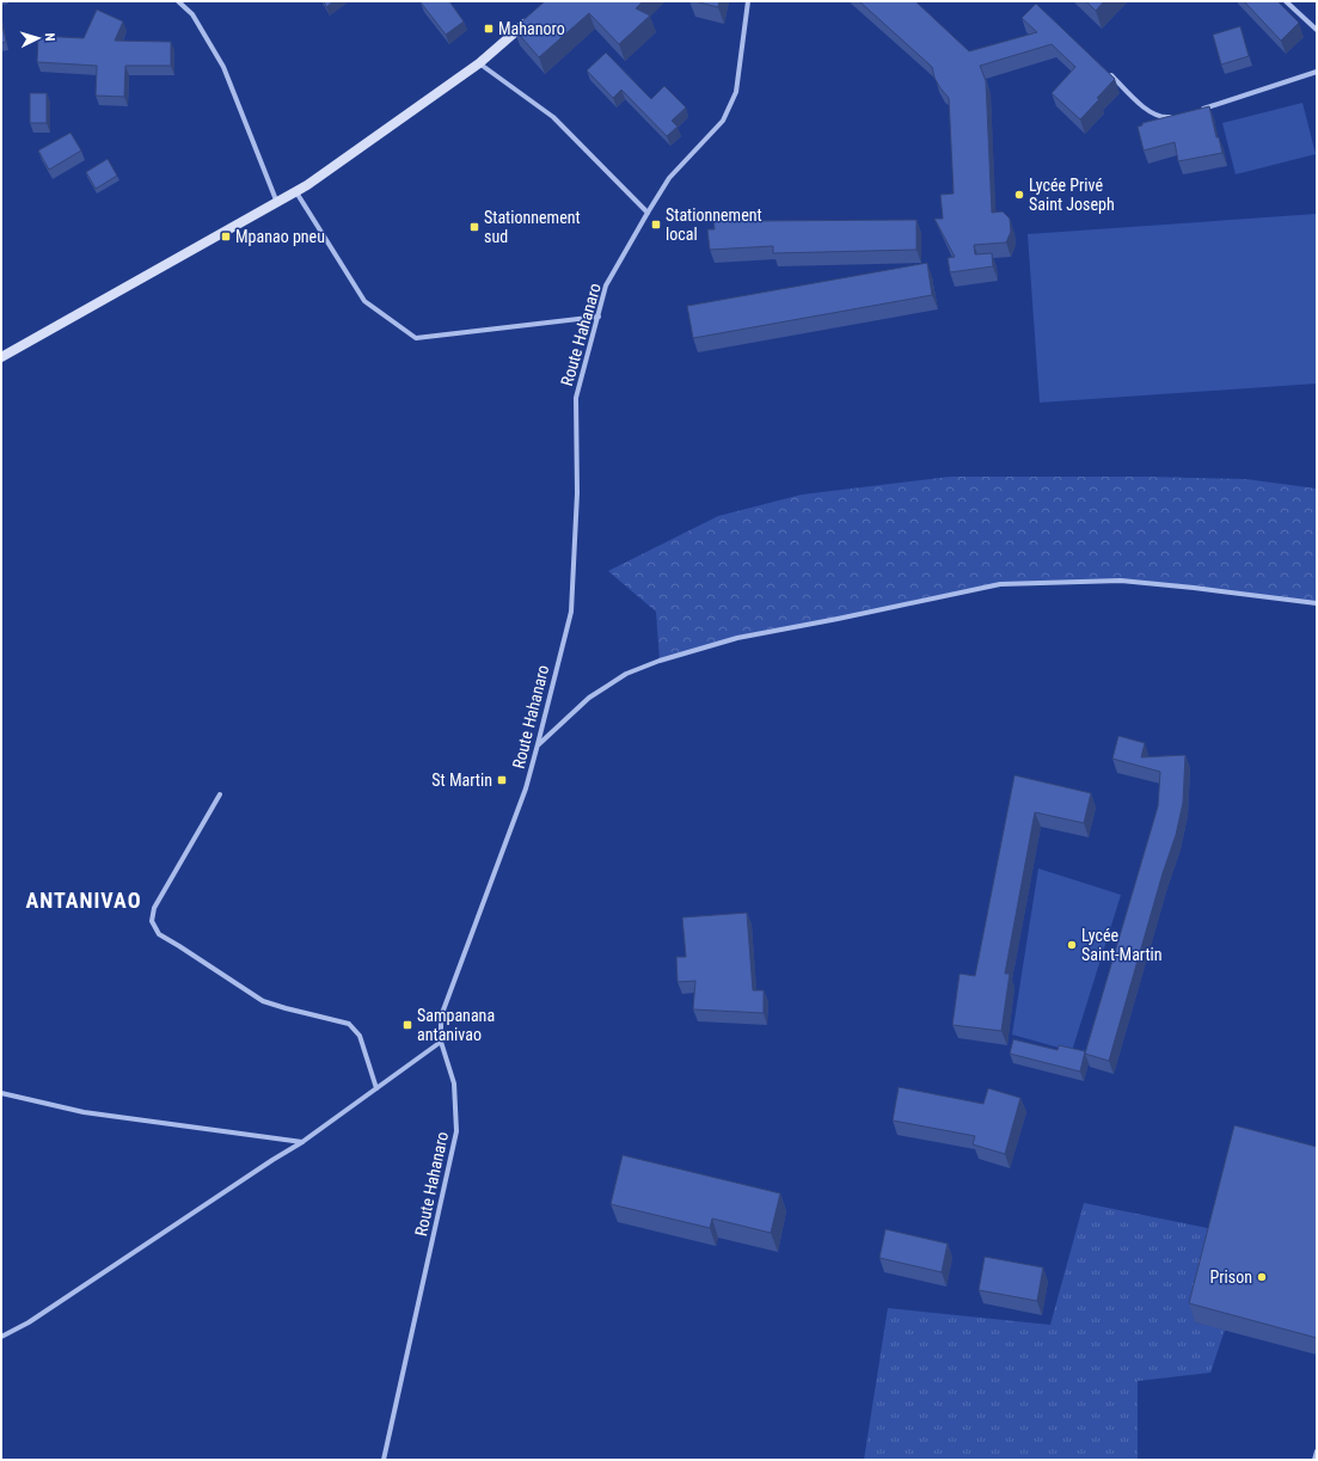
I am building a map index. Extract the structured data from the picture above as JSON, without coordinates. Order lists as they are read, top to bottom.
{
  "streets": {
    "street": ["Route Hahanaro"]
  },
  "districts": ["ANTANIVAO"],
  "places": {
    "transit": [
      "Mahanoro",
      "Stationnement local",
      "Stationnement sud",
      "Mpanao pneu",
      "St Martin",
      "Sampanana antanivao"
    ],
    "other": ["Lycée Privé Saint Joseph", "Lycée Saint-Martin", "Prison"]
  },
  "north": "right"
}
